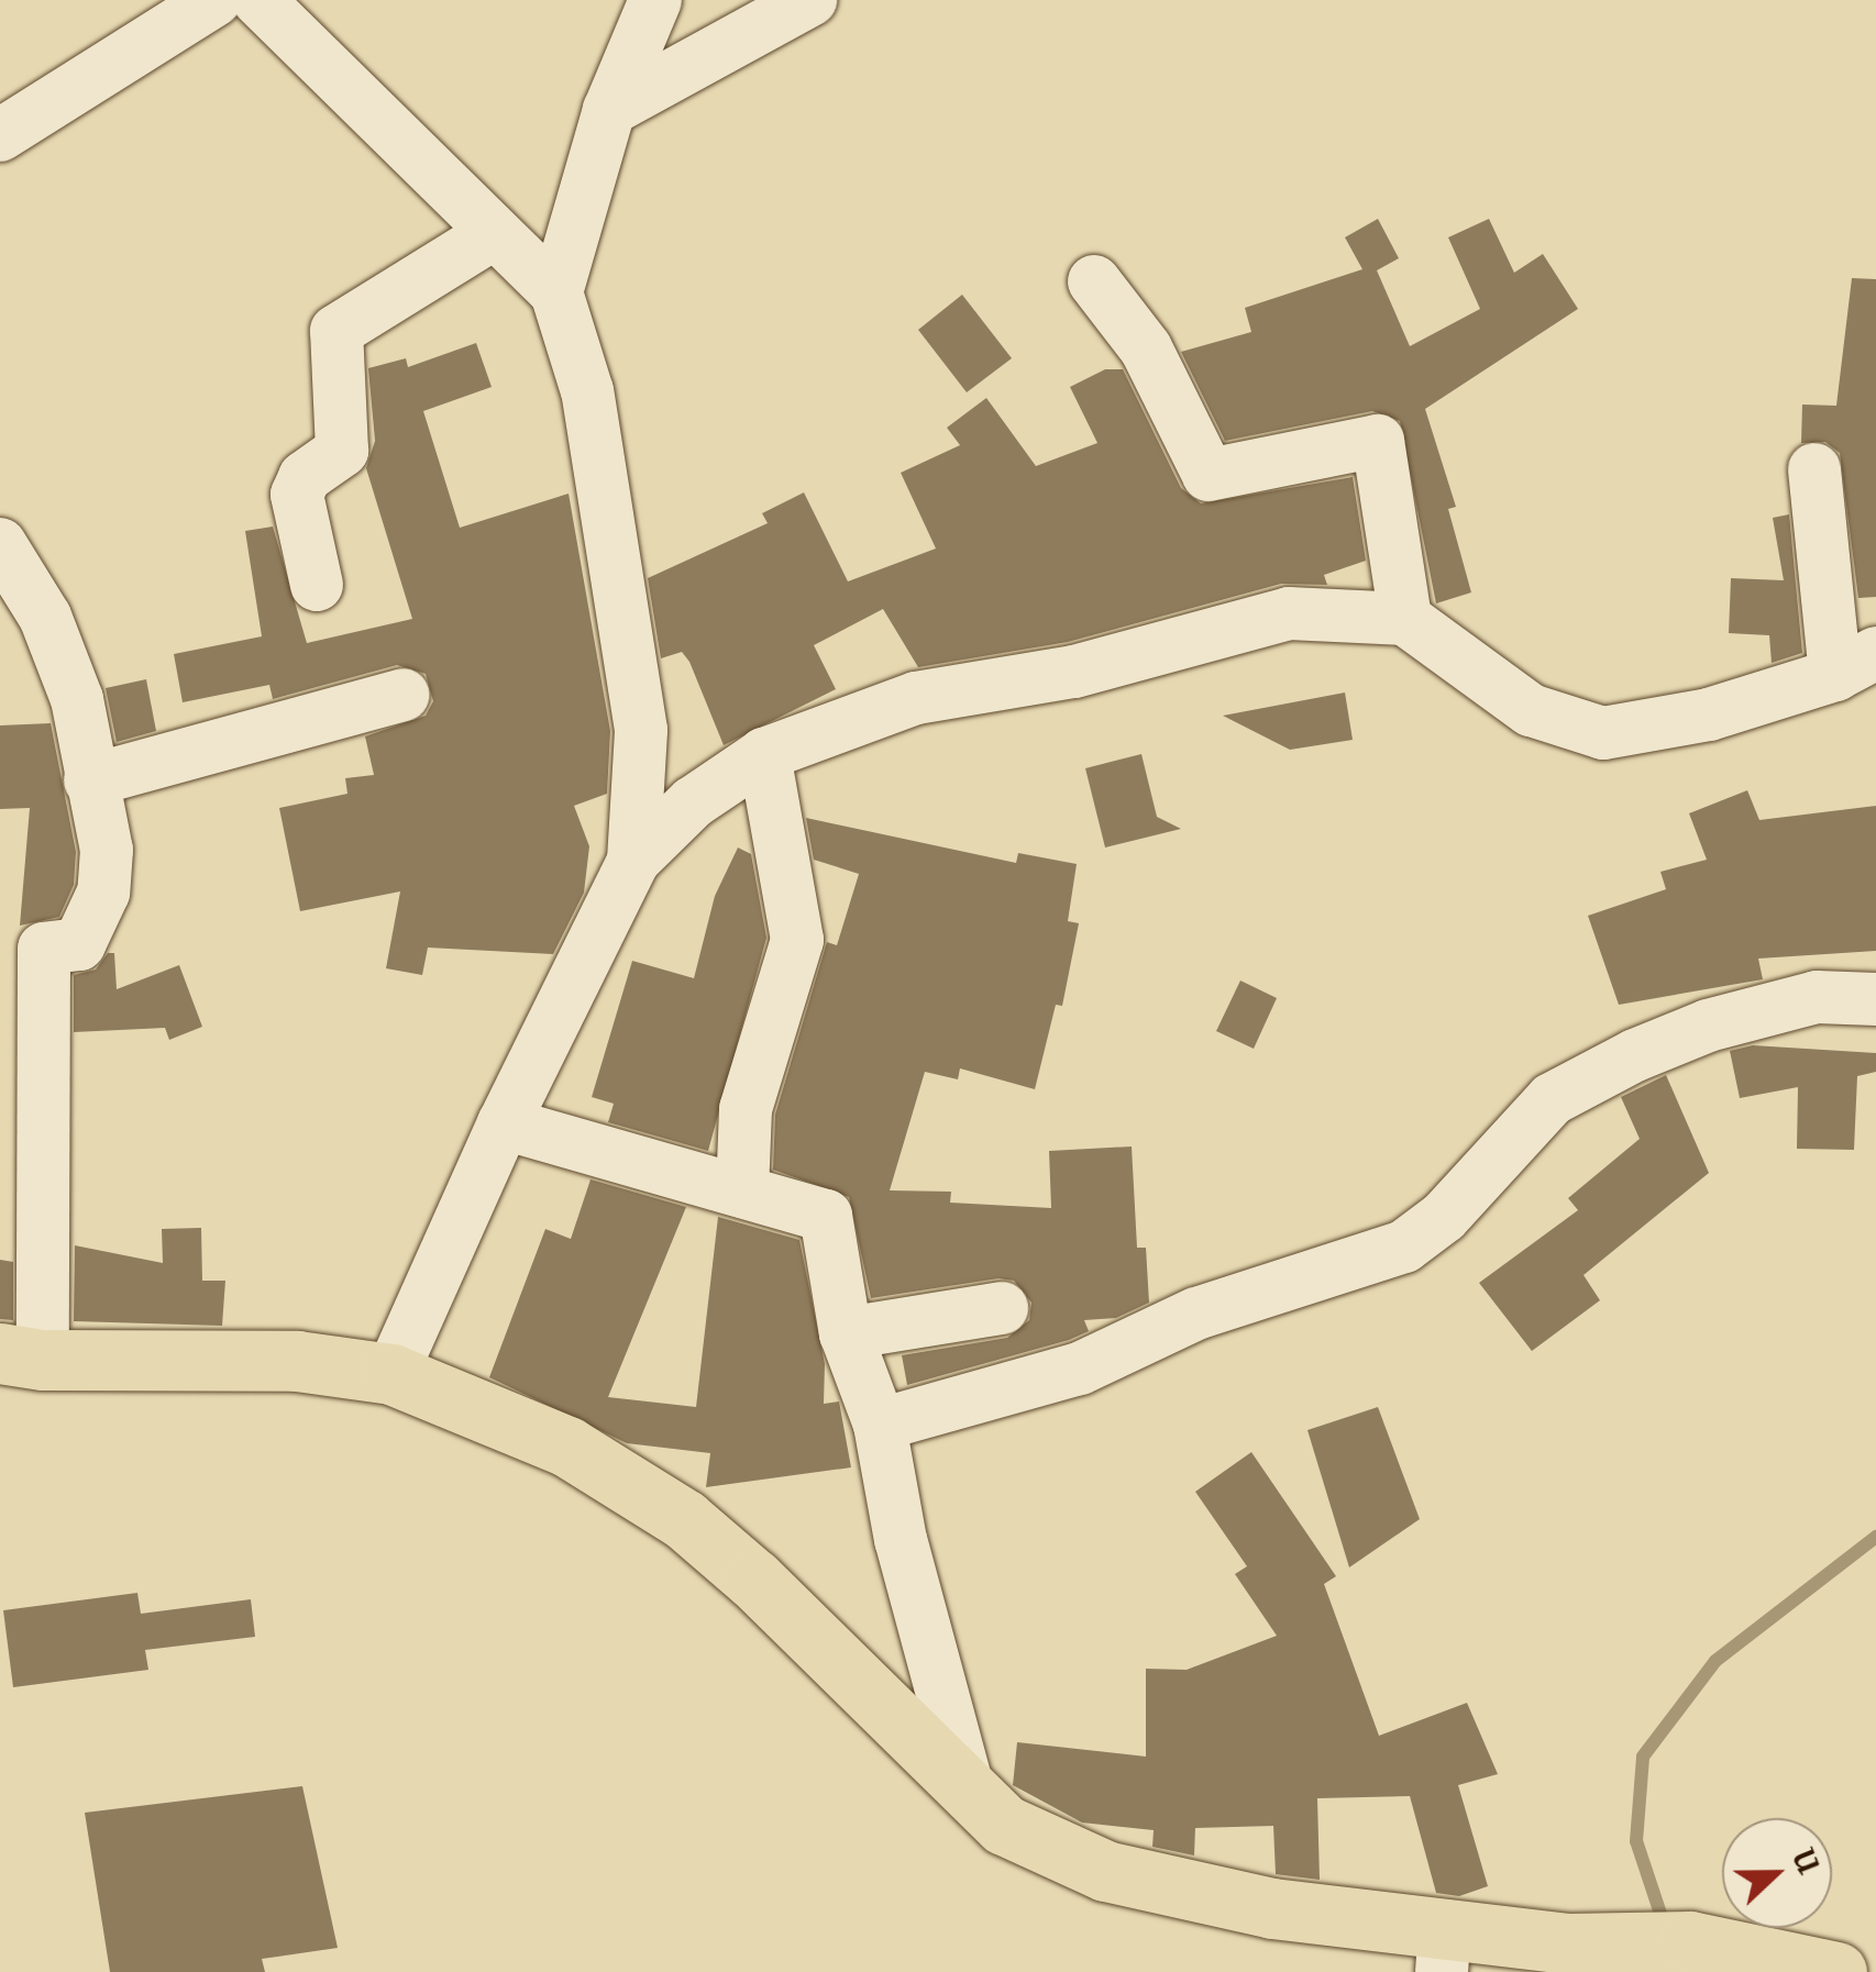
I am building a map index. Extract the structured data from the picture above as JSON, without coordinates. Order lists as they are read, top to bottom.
{
  "north": "right"
}
